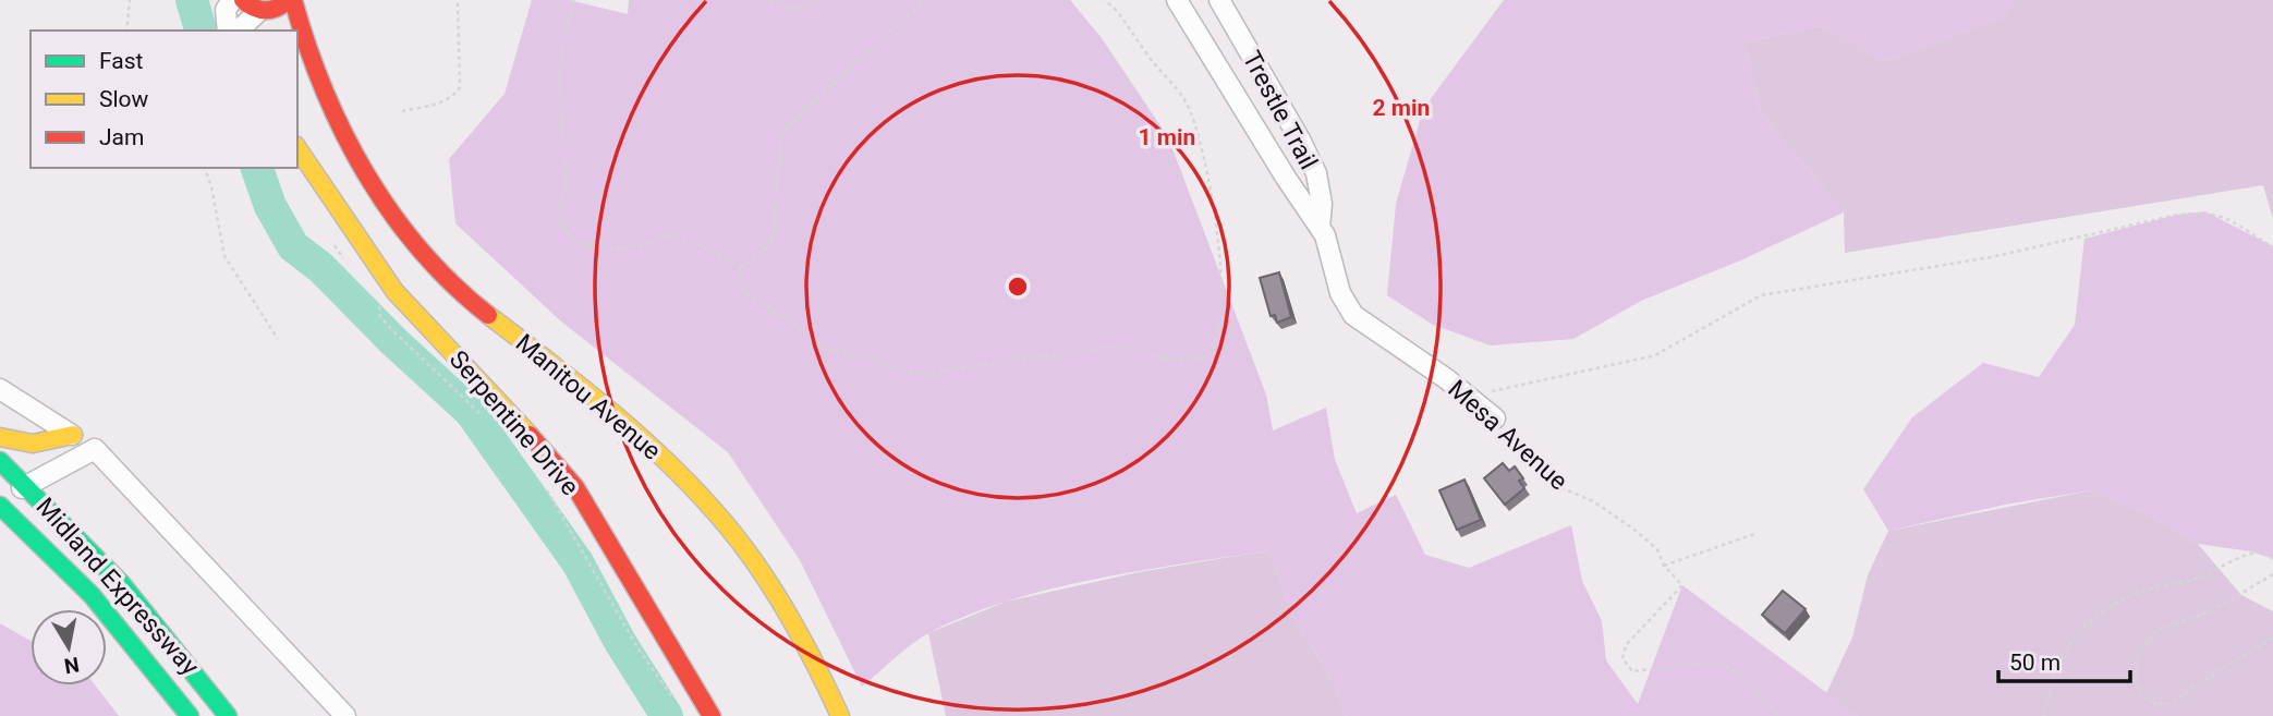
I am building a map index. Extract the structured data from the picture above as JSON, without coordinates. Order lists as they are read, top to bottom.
{
  "streets": {
    "main road": ["Manitou Avenue", "Serpentine Drive", "Midland Expressway"],
    "street": ["Trestle Trail", "Mesa Avenue"]
  },
  "crossings": [
    ["Trestle Trail", "Mesa Avenue"]
  ],
  "legend": ["Fast", "Slow", "Jam"],
  "scale_bar": "50 m",
  "north": "bottom",
  "rings": ["2 min", "1 min"]
}
